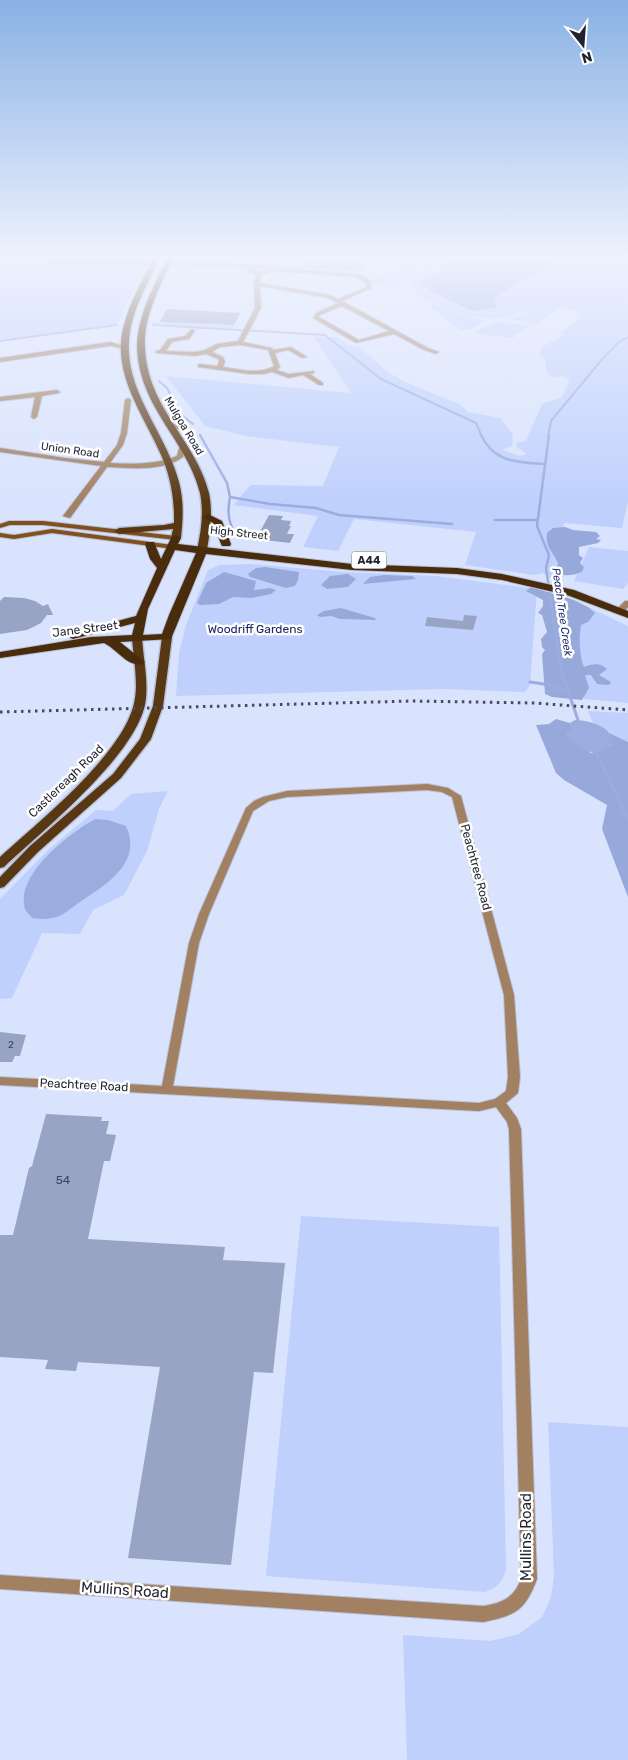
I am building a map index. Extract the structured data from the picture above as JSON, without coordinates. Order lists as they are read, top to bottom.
{
  "streets": {
    "highway": [
      "High Street",
      "A44",
      "Jane Street",
      "Castlereagh Road"
    ],
    "main road": ["Mulgoa Road"],
    "street": ["Union Road", "Peachtree Road", "Mullins Road"]
  },
  "crossings": [
    ["Mulgoa Road", "High Street"],
    ["High Street", "Castlereagh Road"],
    ["Jane Street", "Castlereagh Road"],
    ["Peachtree Road", "Mullins Road"]
  ],
  "water": ["Peach Tree Creek"],
  "parks": ["Woodriff Gardens"],
  "house_numbers": ["2", "54"],
  "north": "bottom"
}
